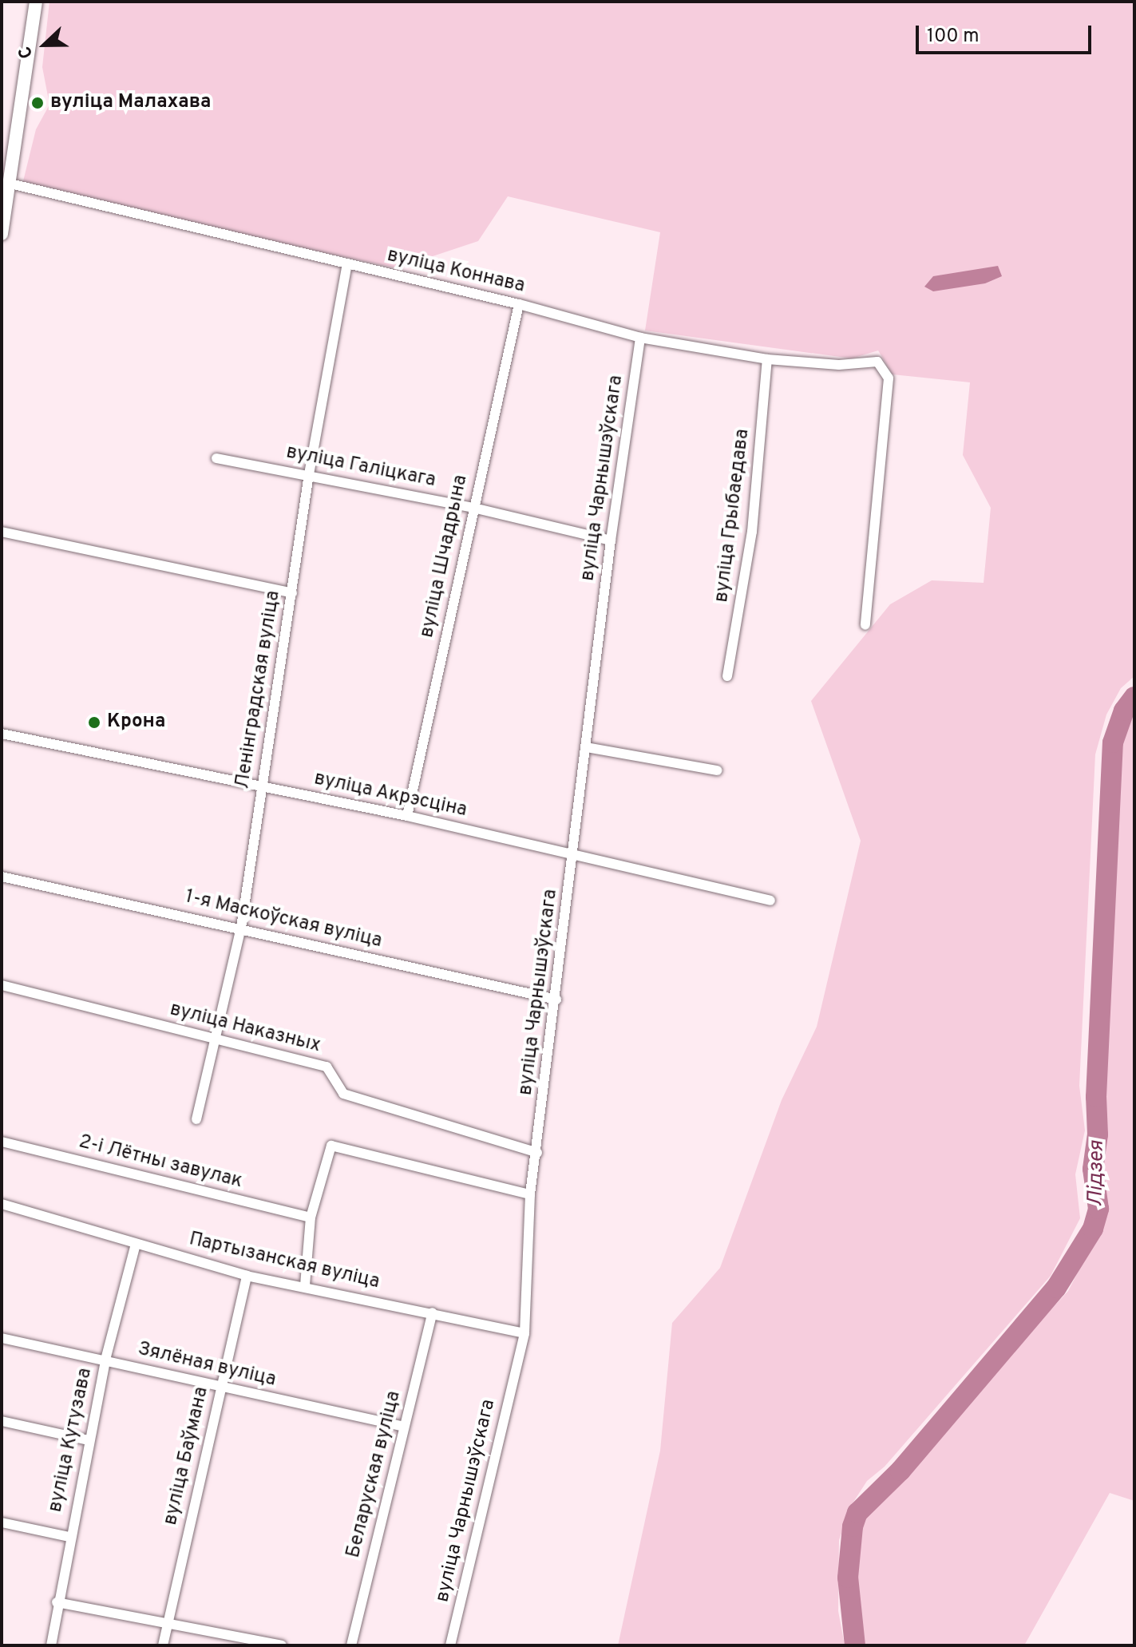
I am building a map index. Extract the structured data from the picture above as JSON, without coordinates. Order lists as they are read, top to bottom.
{
  "streets": {
    "street": [
      "вуліца Коннава",
      "вуліца Галіцкага",
      "вуліца Чарнышэўскага",
      "вуліца Грыбаедава",
      "вуліца Шчадрына",
      "Ленінградская вуліца",
      "вуліца Акрэсціна",
      "1-я Маскоўская вуліца",
      "вуліца Наказных",
      "2-і Лётны завулак",
      "Партызанская вуліца",
      "Зялёная вуліца",
      "вуліца Кутузава",
      "вуліца Баўмана",
      "Беларуская вуліца"
    ]
  },
  "crossings": [
    ["вуліца Коннава", "вуліца Чарнышэўскага"],
    ["вуліца Коннава", "вуліца Грыбаедава"],
    ["вуліца Коннава", "вуліца Шчадрына"],
    ["вуліца Коннава", "Ленінградская вуліца"],
    ["вуліца Галіцкага", "вуліца Чарнышэўскага"],
    ["вуліца Галіцкага", "вуліца Шчадрына"],
    ["вуліца Галіцкага", "Ленінградская вуліца"],
    ["вуліца Чарнышэўскага", "вуліца Акрэсціна"],
    ["вуліца Чарнышэўскага", "1-я Маскоўская вуліца"],
    ["вуліца Чарнышэўскага", "вуліца Наказных"],
    ["вуліца Чарнышэўскага", "Партызанская вуліца"],
    ["вуліца Шчадрына", "вуліца Акрэсціна"],
    ["Ленінградская вуліца", "вуліца Акрэсціна"],
    ["Ленінградская вуліца", "1-я Маскоўская вуліца"],
    ["Ленінградская вуліца", "вуліца Наказных"],
    ["Партызанская вуліца", "вуліца Кутузава"],
    ["Партызанская вуліца", "вуліца Баўмана"],
    ["Партызанская вуліца", "Беларуская вуліца"],
    ["Зялёная вуліца", "вуліца Кутузава"],
    ["Зялёная вуліца", "вуліца Баўмана"],
    ["Зялёная вуліца", "Беларуская вуліца"]
  ],
  "water": ["Лідзея"],
  "places": ["вуліца Малахава", "Крона"],
  "scale_bar": "100 m",
  "north": "left"
}
